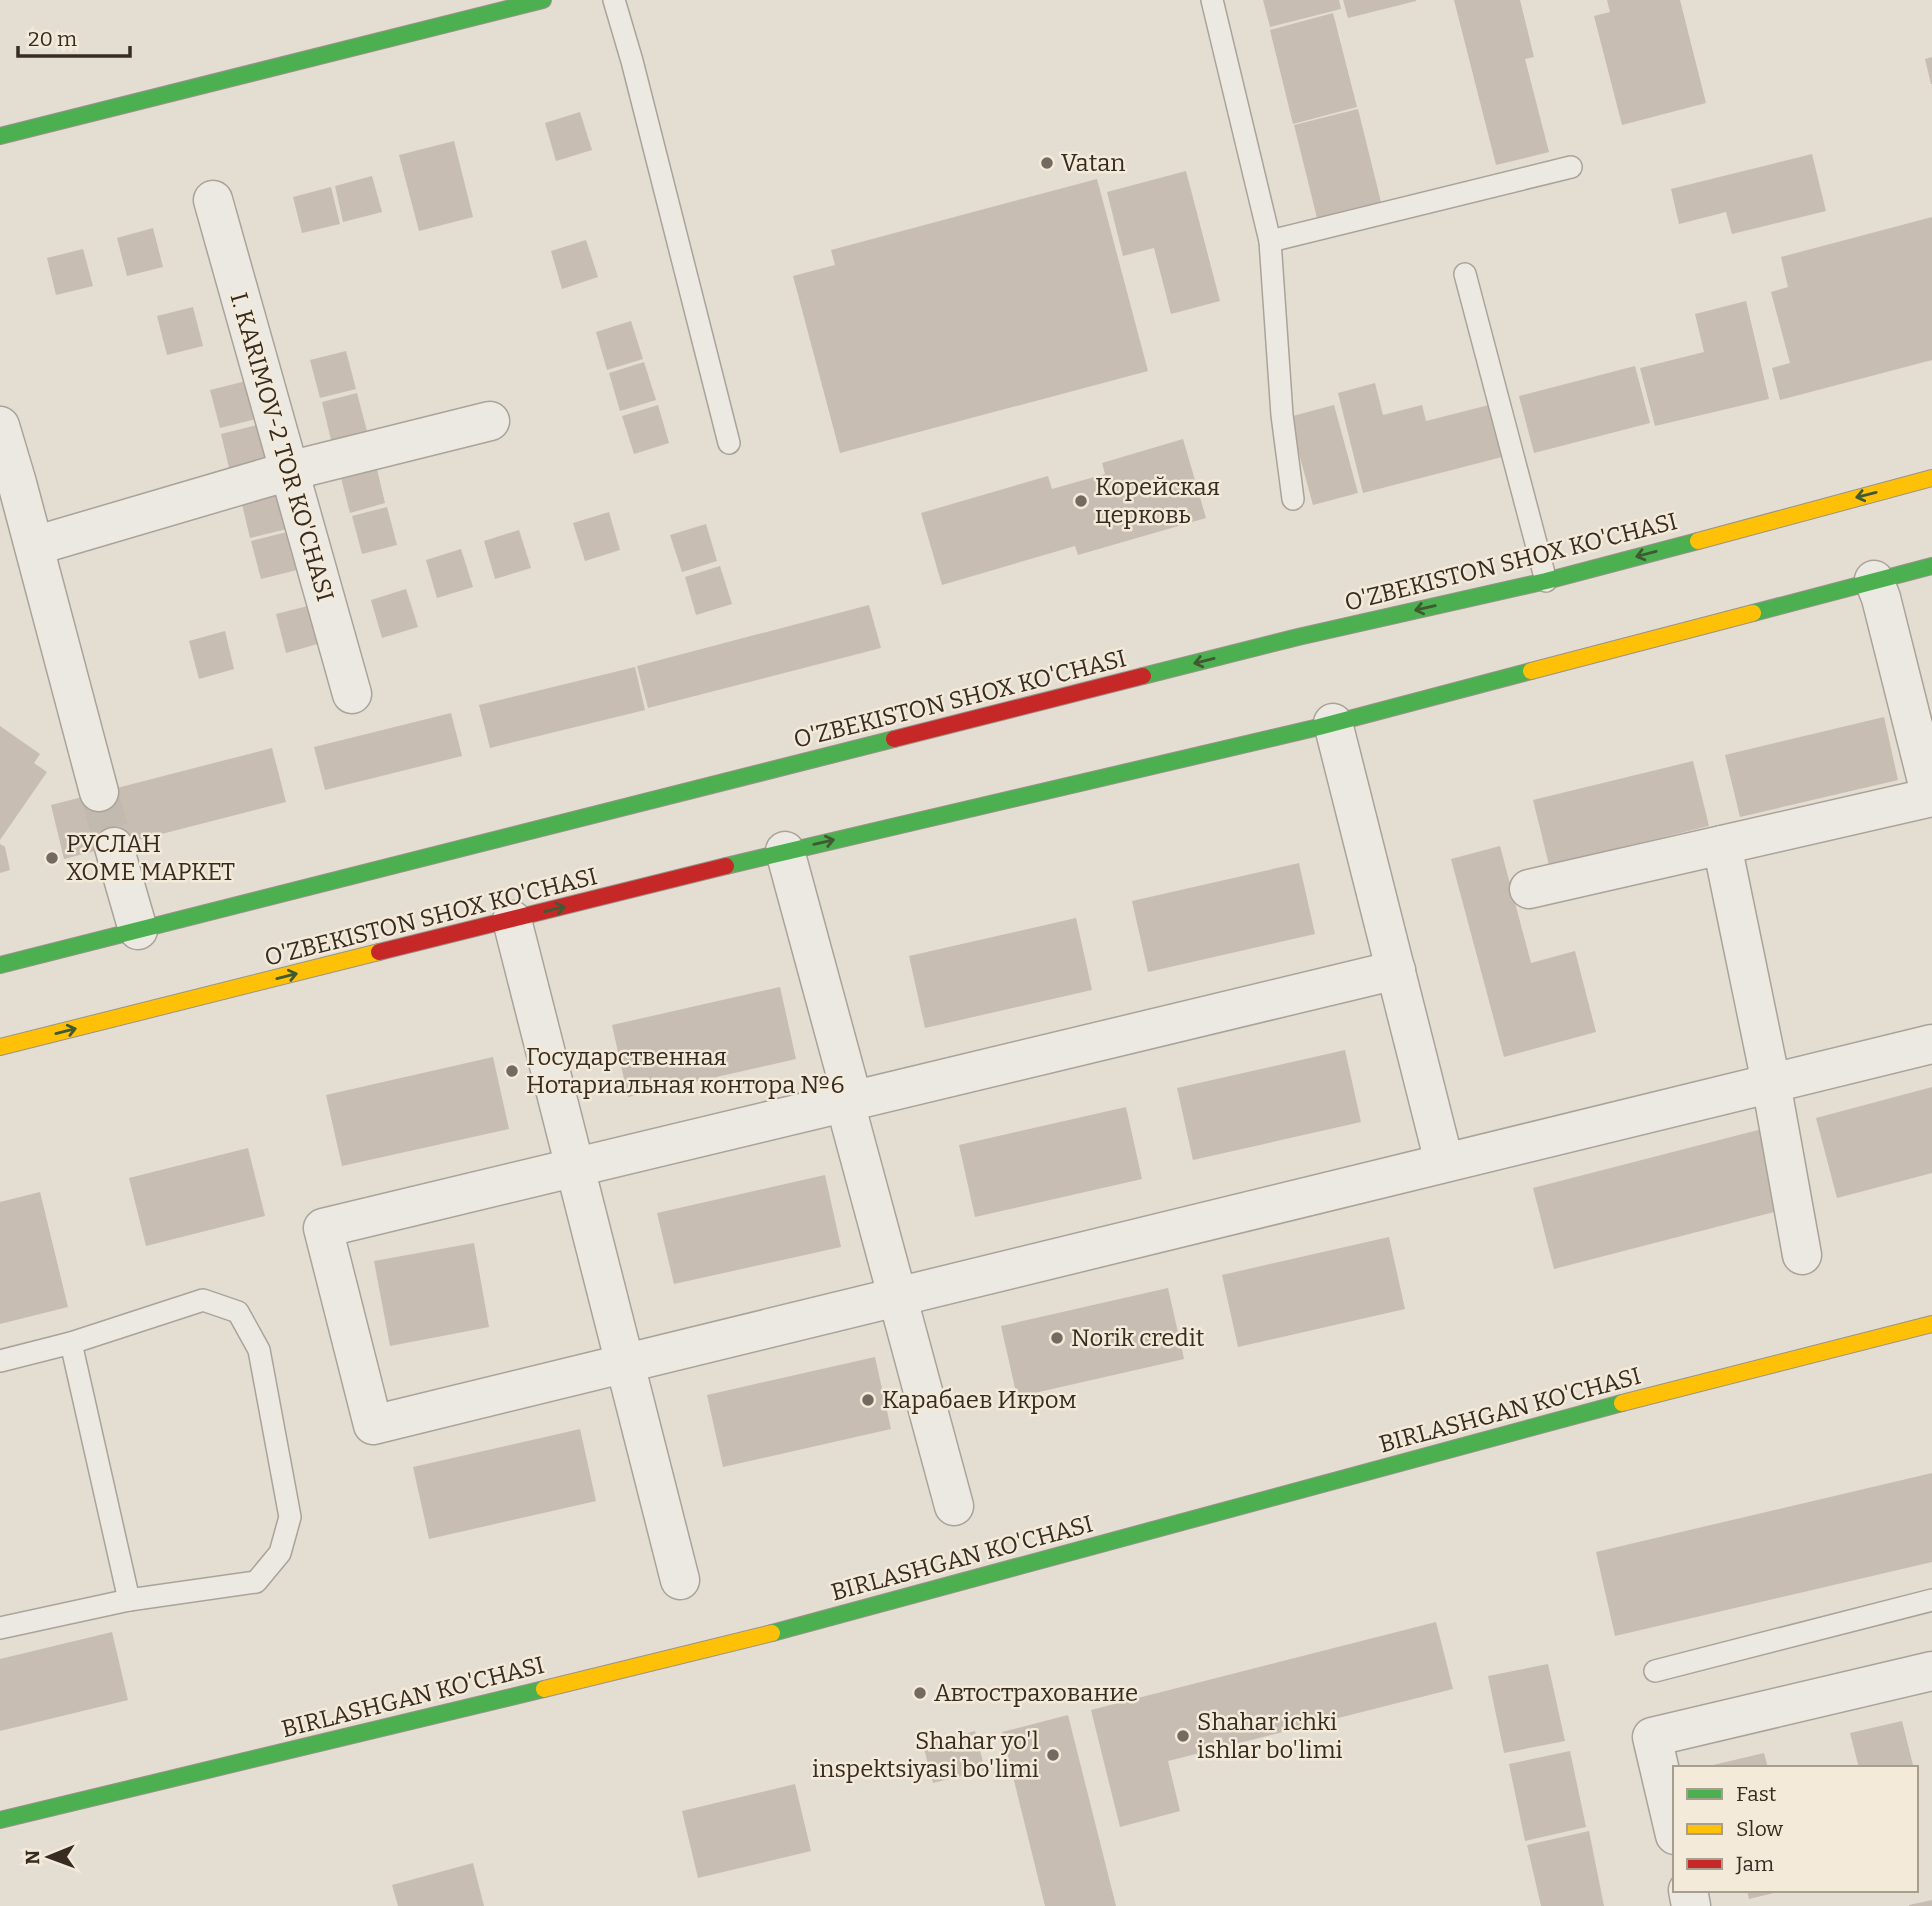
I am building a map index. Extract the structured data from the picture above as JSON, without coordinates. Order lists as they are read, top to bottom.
{
  "streets": {
    "main road": ["O'ZBEKISTON SHOX KO'CHASI", "BIRLASHGAN KO'CHASI"],
    "street": ["I. KARIMOV-2 TOR KO'CHASI"]
  },
  "places": [
    "Vatan",
    "Корейская церковь",
    "РУСЛАН ХОМЕ МАРКЕТ",
    "Государственная Нотариальная контора №6",
    "Norik credit",
    "Карабаев Икром",
    "Автострахование",
    "Shahar ichki ishlar bo'limi",
    "Shahar yo'l inspektsiyasi bo'limi"
  ],
  "legend": ["Fast", "Slow", "Jam"],
  "scale_bar": "20 m",
  "north": "left"
}
